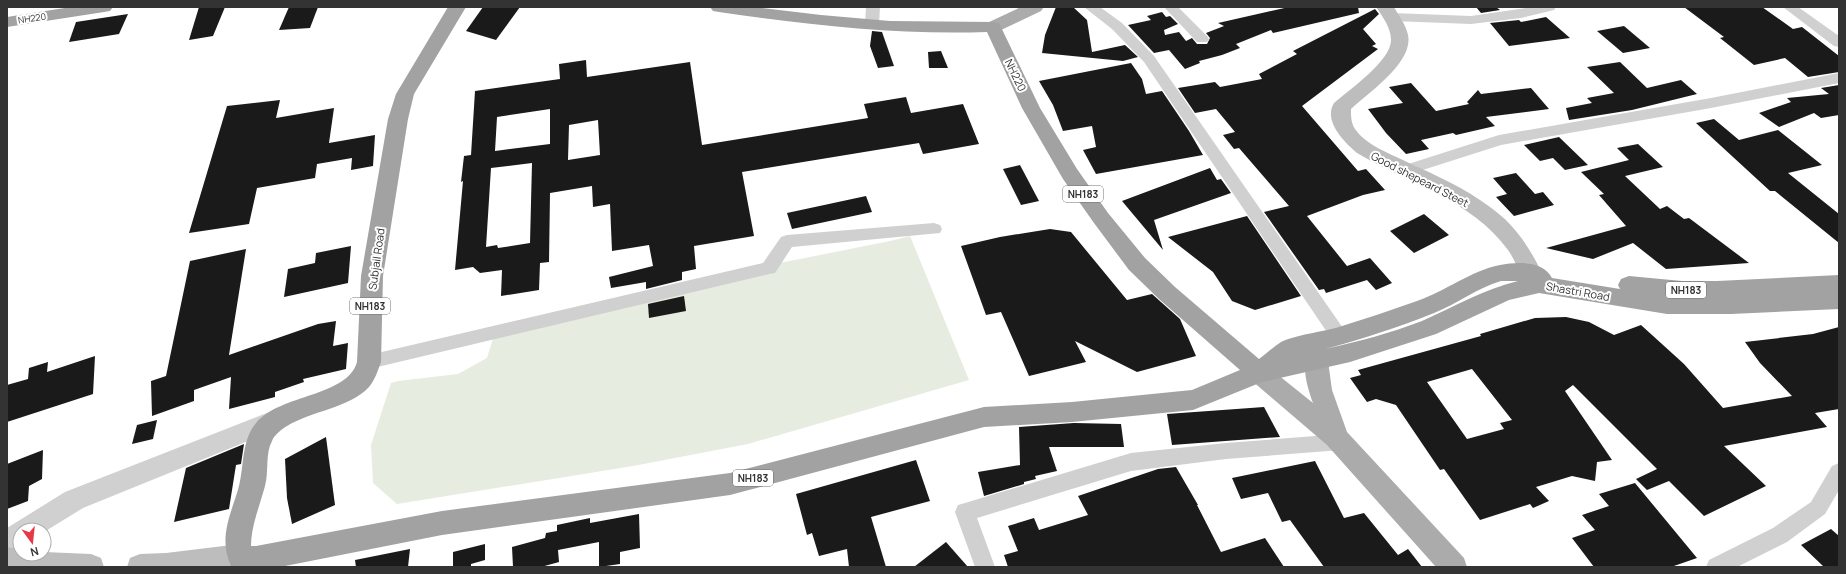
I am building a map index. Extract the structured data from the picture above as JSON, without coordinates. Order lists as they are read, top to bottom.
{
  "streets": {
    "highway": [
      "NH220",
      "NH183",
      "Subjail Road",
      "Shastri Road"
    ],
    "main road": ["Good shepeard Steet"]
  },
  "crossings": [
    ["NH220", "NH183"],
    ["NH220", "Shastri Road"],
    ["Good shepeard Steet", "Shastri Road"],
    ["NH183", "Subjail Road"],
    ["NH183", "Shastri Road"]
  ],
  "north": "bottom"
}
